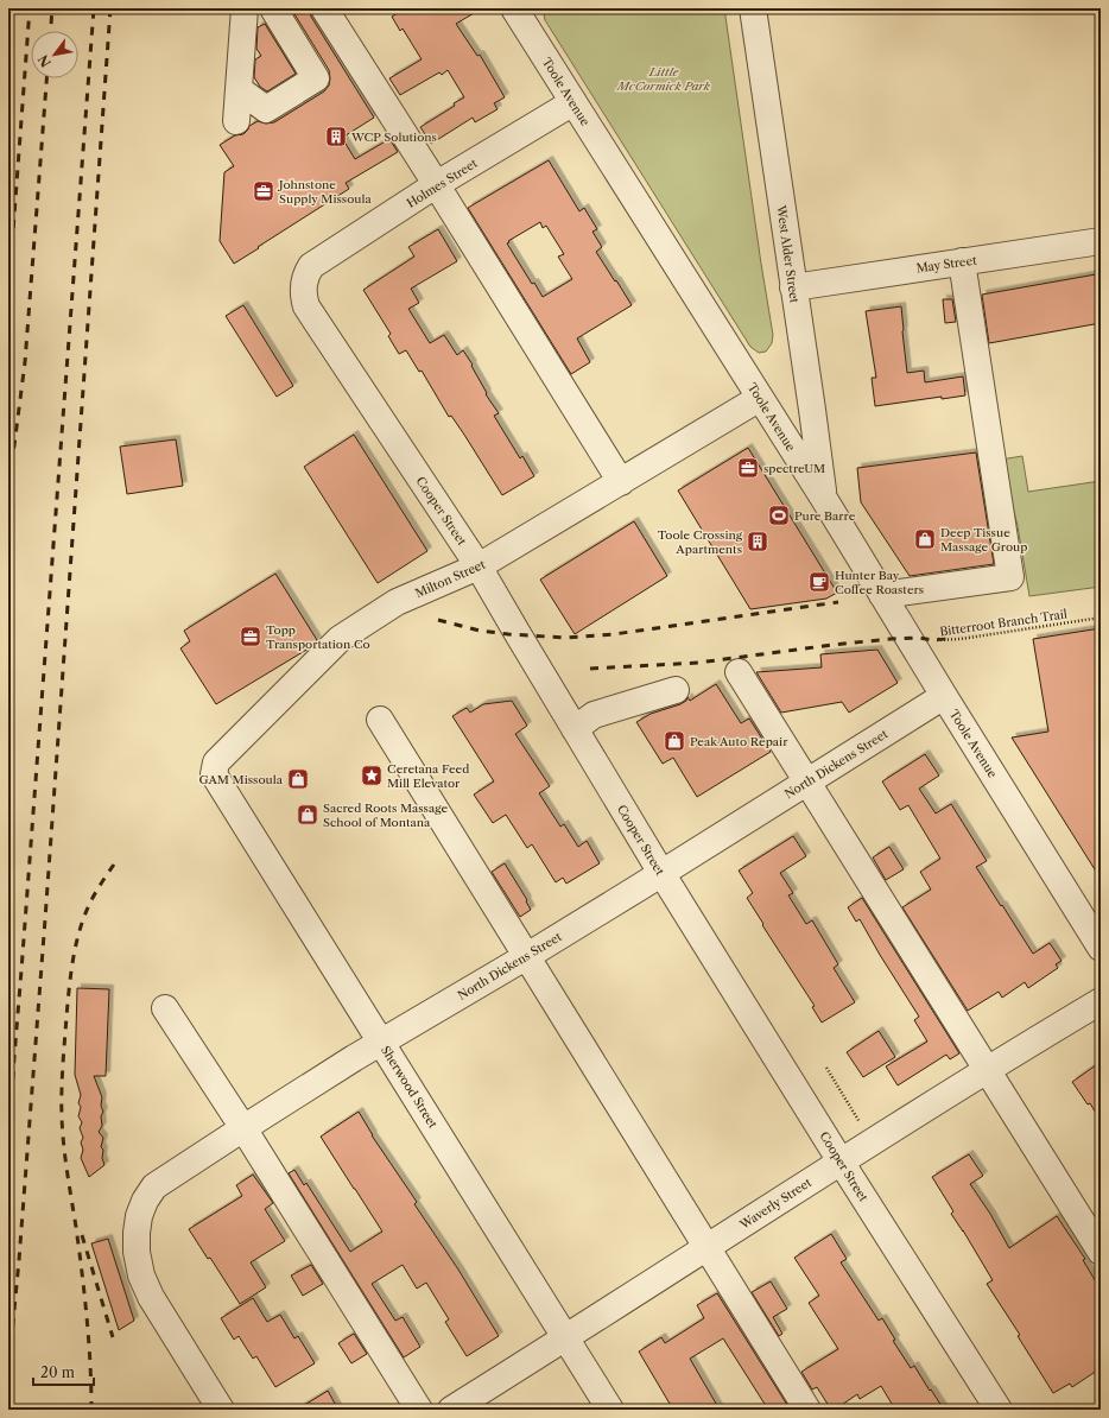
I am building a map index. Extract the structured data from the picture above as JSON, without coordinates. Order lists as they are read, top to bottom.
{
  "streets": {
    "street": [
      "Toole Avenue",
      "Holmes Street",
      "West Alder Street",
      "May Street",
      "Cooper Street",
      "Milton Street",
      "North Dickens Street",
      "Sherwood Street",
      "Waverly Street"
    ],
    "path": ["Bitterroot Branch Trail"]
  },
  "crossings": [
    ["Toole Avenue", "Holmes Street"],
    ["Toole Avenue", "West Alder Street"],
    ["Toole Avenue", "Milton Street"],
    ["Toole Avenue", "Bitterroot Branch Trail"],
    ["Toole Avenue", "North Dickens Street"],
    ["Holmes Street", "Cooper Street"],
    ["West Alder Street", "May Street"],
    ["Cooper Street", "Milton Street"],
    ["Cooper Street", "North Dickens Street"],
    ["Cooper Street", "Waverly Street"],
    ["Milton Street", "Sherwood Street"],
    ["North Dickens Street", "Sherwood Street"],
    ["Sherwood Street", "Waverly Street"]
  ],
  "parks": ["Little McCormick Park"],
  "places": {
    "building": ["WCP Solutions", "Toole Crossing Apartments"],
    "office": ["Johnstone Supply Missoula", "spectreUM", "Topp Transportation Co"],
    "sports": ["Pure Barre"],
    "shop": [
      "Deep Tissue Massage Group",
      "Peak Auto Repair",
      "GAM Missoula",
      "Sacred Roots Massage School of Montana"
    ],
    "cafe": ["Hunter Bay Coffee Roasters"],
    "place": ["Ceretana Feed Mill Elevator"]
  },
  "scale_bar": "20 m",
  "north": "bottom left"
}
